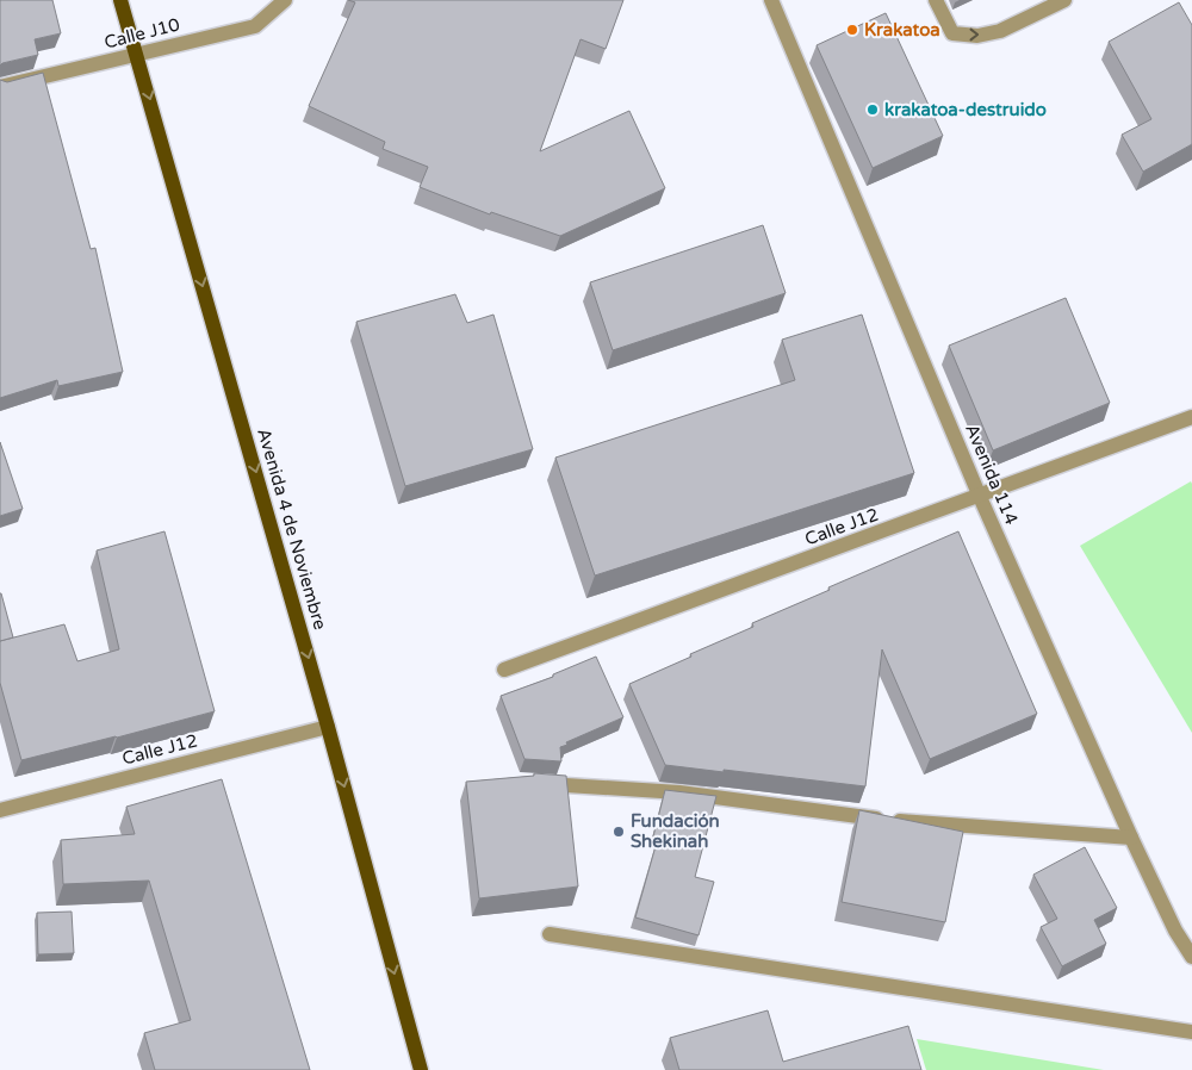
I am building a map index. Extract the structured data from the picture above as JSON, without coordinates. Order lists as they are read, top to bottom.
{
  "streets": {
    "main road": ["Avenida 4 de Noviembre"],
    "street": ["Calle J10", "Avenida 114", "Calle J12"]
  },
  "crossings": [
    ["Calle J10", "Avenida 4 de Noviembre"],
    ["Avenida 114", "Calle J12"],
    ["Calle J12", "Avenida 4 de Noviembre"]
  ],
  "one_way": ["Avenida 4 de Noviembre"],
  "places": ["Krakatoa", "krakatoa-destruido", "Fundación Shekinah"]
}
